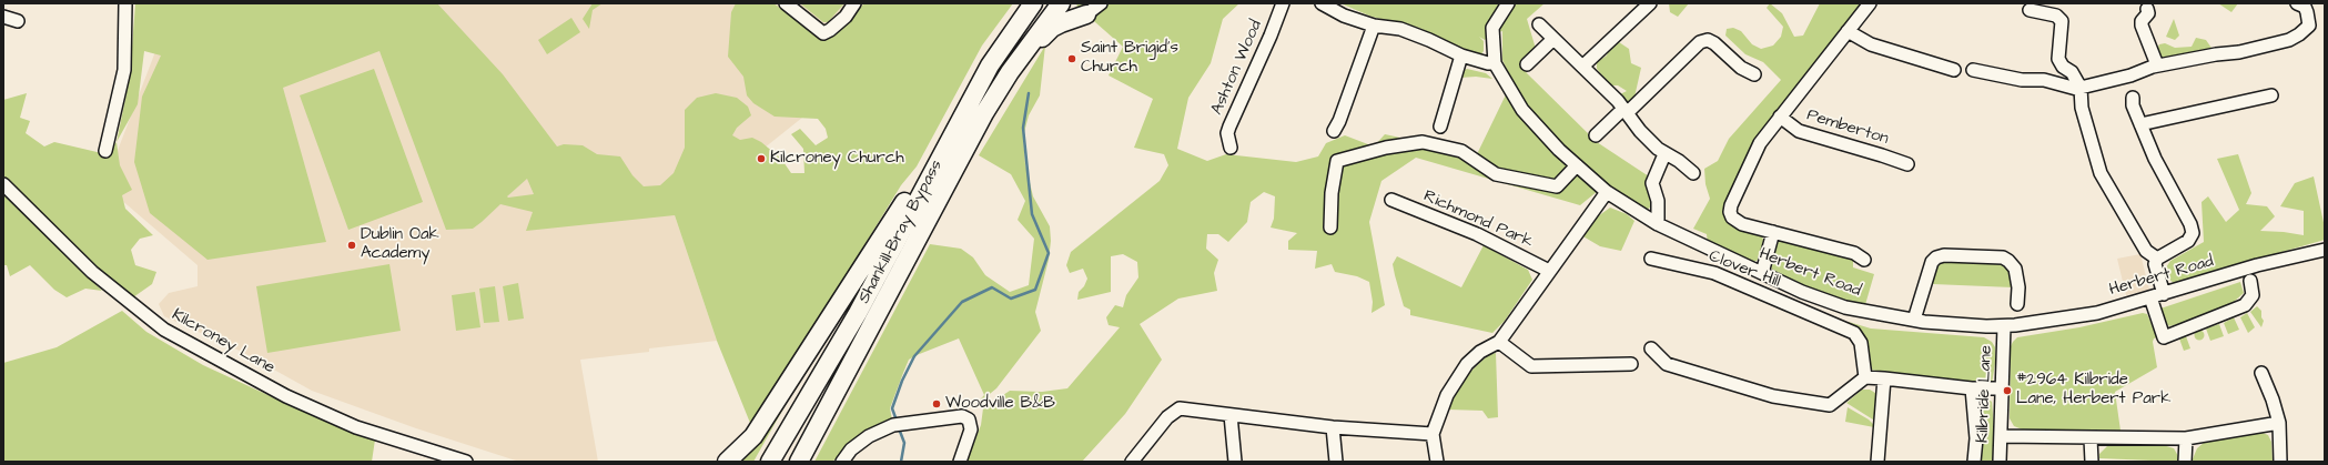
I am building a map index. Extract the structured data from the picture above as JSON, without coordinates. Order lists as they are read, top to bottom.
{
  "streets": {
    "highway": ["Shankill-Bray Bypass"],
    "street": [
      "Ashton Wood",
      "Pemberton",
      "Richmond Park",
      "Clover Hill",
      "Herbert Road",
      "Kilcroney Lane",
      "Kilbride Lane"
    ]
  },
  "crossings": [
    ["Herbert Road", "Kilbride Lane"]
  ],
  "places": [
    "Saint Brigid's Church",
    "Kilcroney Church",
    "Dublin Oak Academy",
    "#2964 Kilbride Lane, Herbert Park",
    "Woodville B&B"
  ]
}
